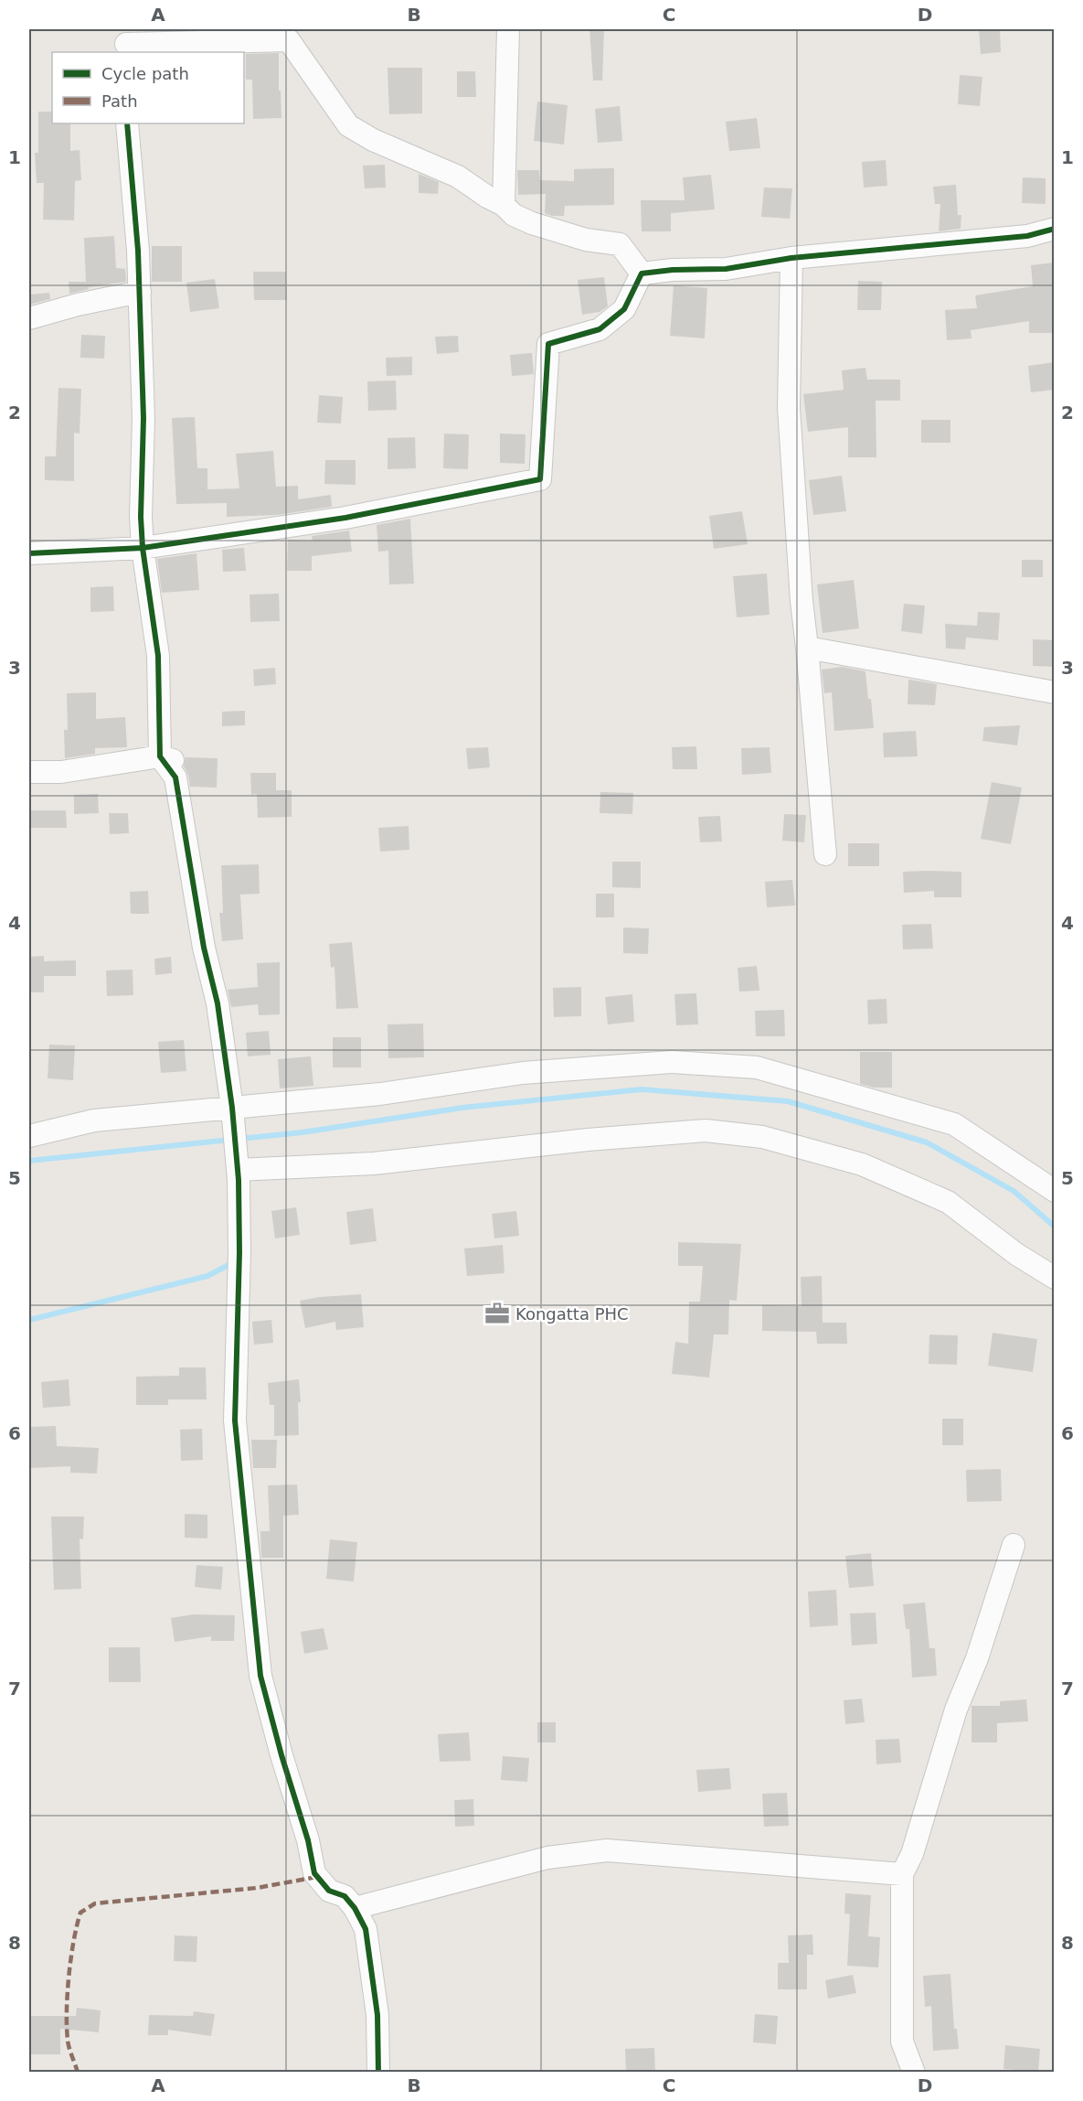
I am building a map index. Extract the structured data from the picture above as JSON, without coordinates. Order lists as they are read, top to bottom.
{
  "places": {
    "office": ["Kongatta PHC"]
  },
  "legend": ["Cycle path", "Path"],
  "grid": {
    "columns": [
      "A",
      "B",
      "C",
      "D"
    ],
    "rows": [
      "1",
      "2",
      "3",
      "4",
      "5",
      "6",
      "7",
      "8"
    ]
  }
}
